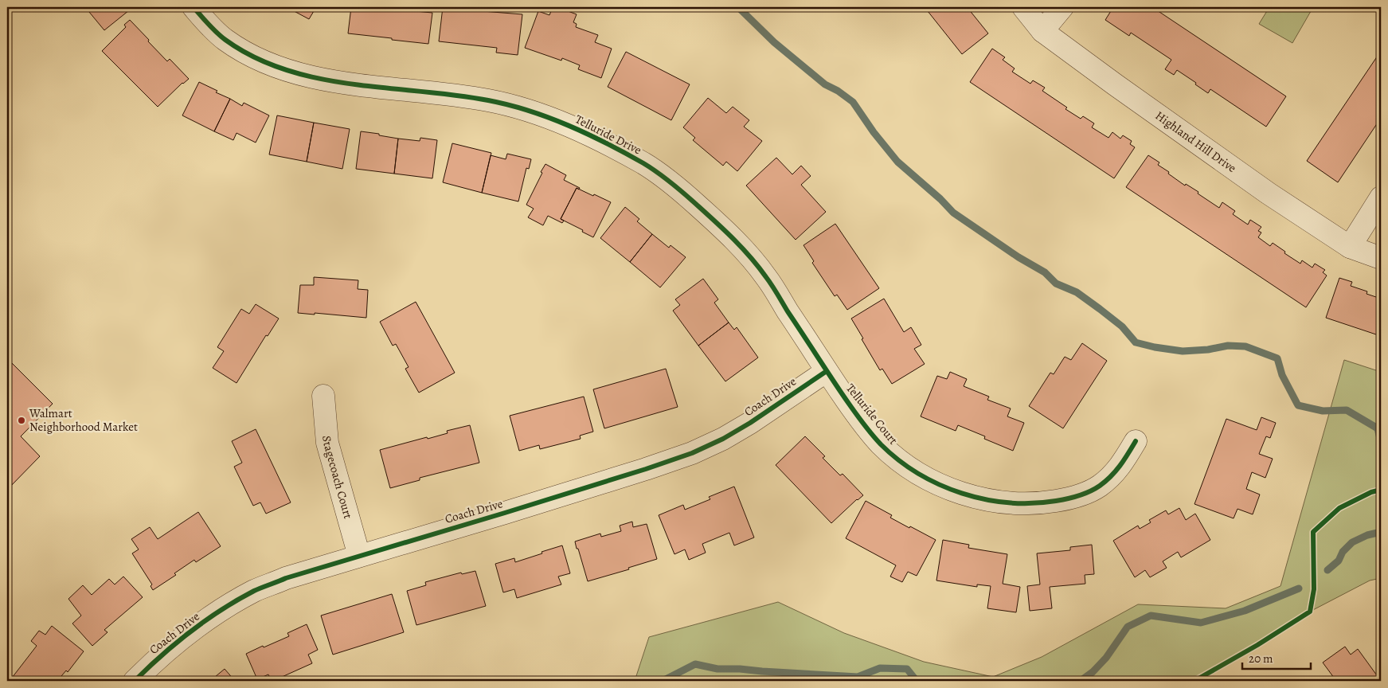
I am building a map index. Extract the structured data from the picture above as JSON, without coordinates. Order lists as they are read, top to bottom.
{
  "streets": {
    "street": [
      "Telluride Drive",
      "Highland Hill Drive",
      "Coach Drive",
      "Telluride Court",
      "Stagecoach Court"
    ]
  },
  "crossings": [
    ["Telluride Drive", "Coach Drive"],
    ["Telluride Drive", "Telluride Court"],
    ["Coach Drive", "Telluride Court"],
    ["Coach Drive", "Stagecoach Court"]
  ],
  "places": ["Walmart Neighborhood Market"],
  "scale_bar": "20 m"
}
